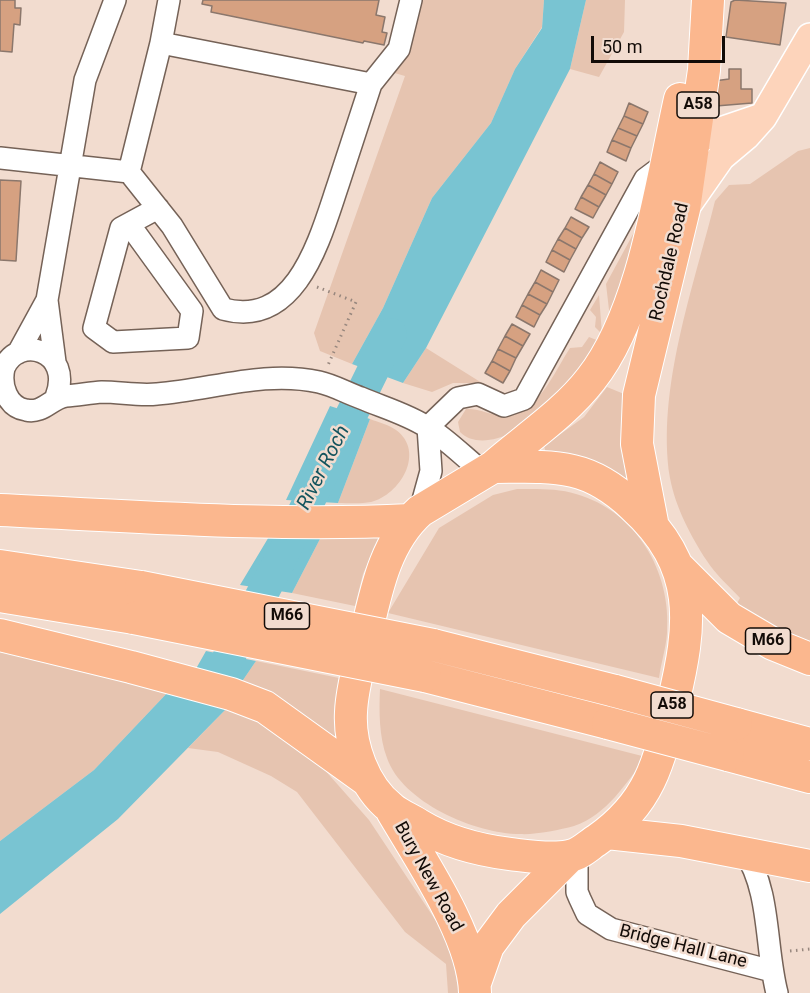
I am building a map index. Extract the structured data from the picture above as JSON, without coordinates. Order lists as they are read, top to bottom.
{
  "streets": {
    "highway": [
      "A58",
      "Rochdale Road",
      "M66",
      "Bury New Road"
    ],
    "street": ["Bridge Hall Lane"]
  },
  "crossings": [
    ["A58", "Rochdale Road"],
    ["A58", "M66"],
    ["A58", "Bury New Road"],
    ["A58", "Bridge Hall Lane"],
    ["Bury New Road", "Bridge Hall Lane"]
  ],
  "water": ["River Roch"],
  "scale_bar": "50 m"
}
